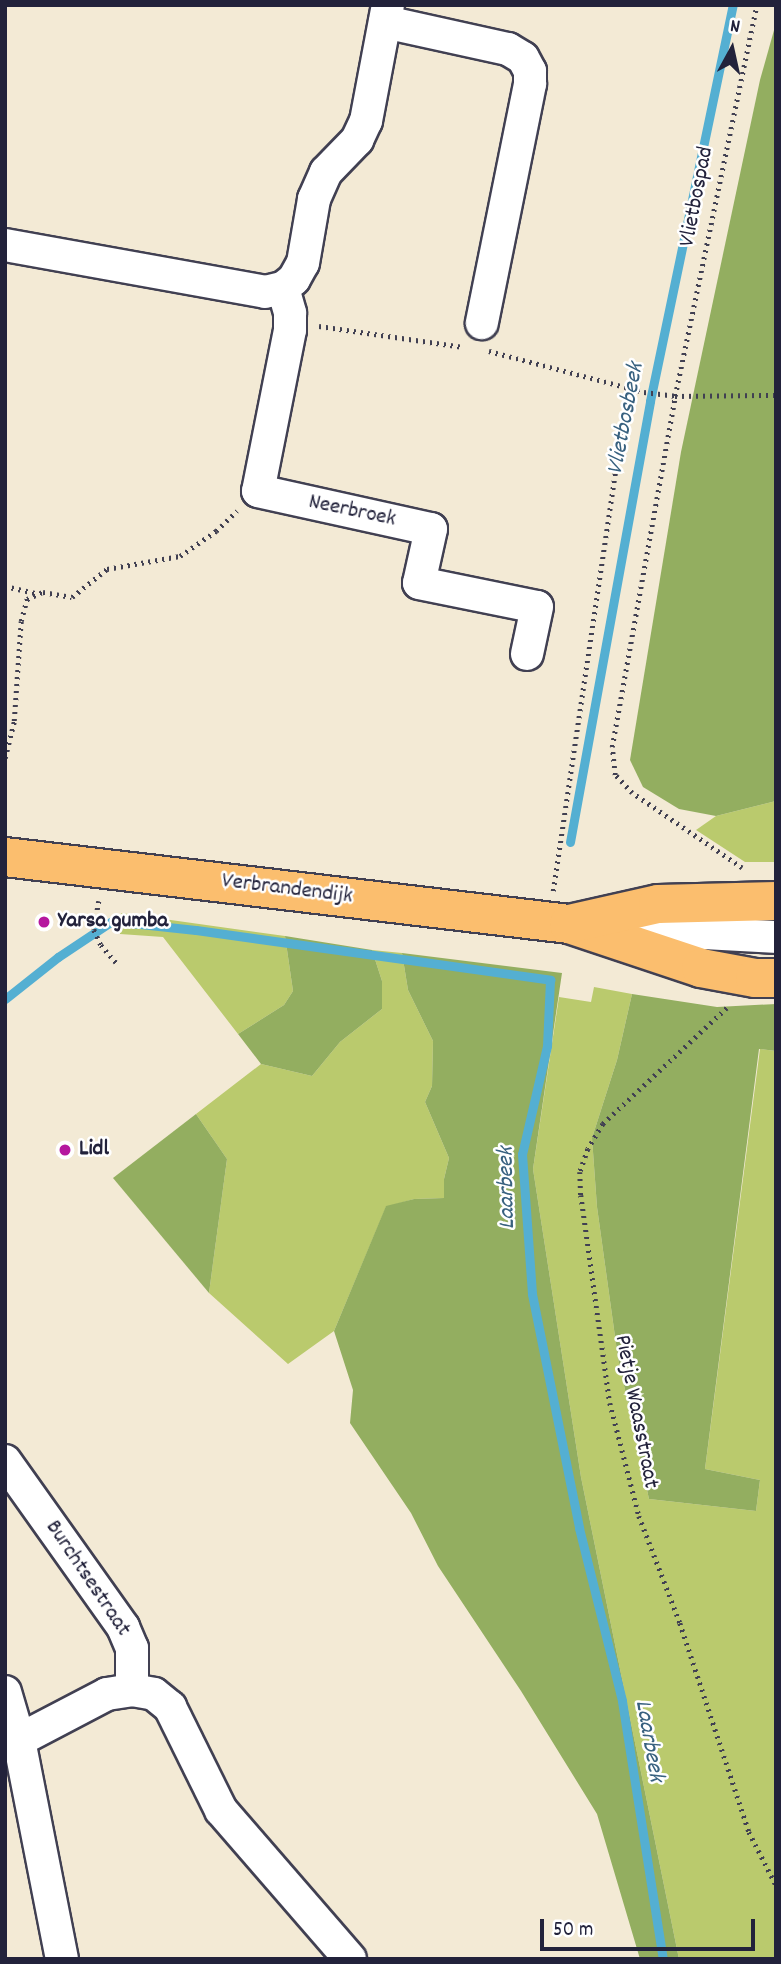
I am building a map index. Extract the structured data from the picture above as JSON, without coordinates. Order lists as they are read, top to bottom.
{
  "streets": {
    "main road": ["Verbrandendijk"],
    "street": ["Neerbroek", "Burchtsestraat"],
    "path": ["Vlietbospad", "Pietje Waasstraat"]
  },
  "water": ["Vlietbosbeek", "Laarbeek"],
  "places": ["Yarsa gumba", "Lidl"],
  "scale_bar": "50 m",
  "north": "top"
}
